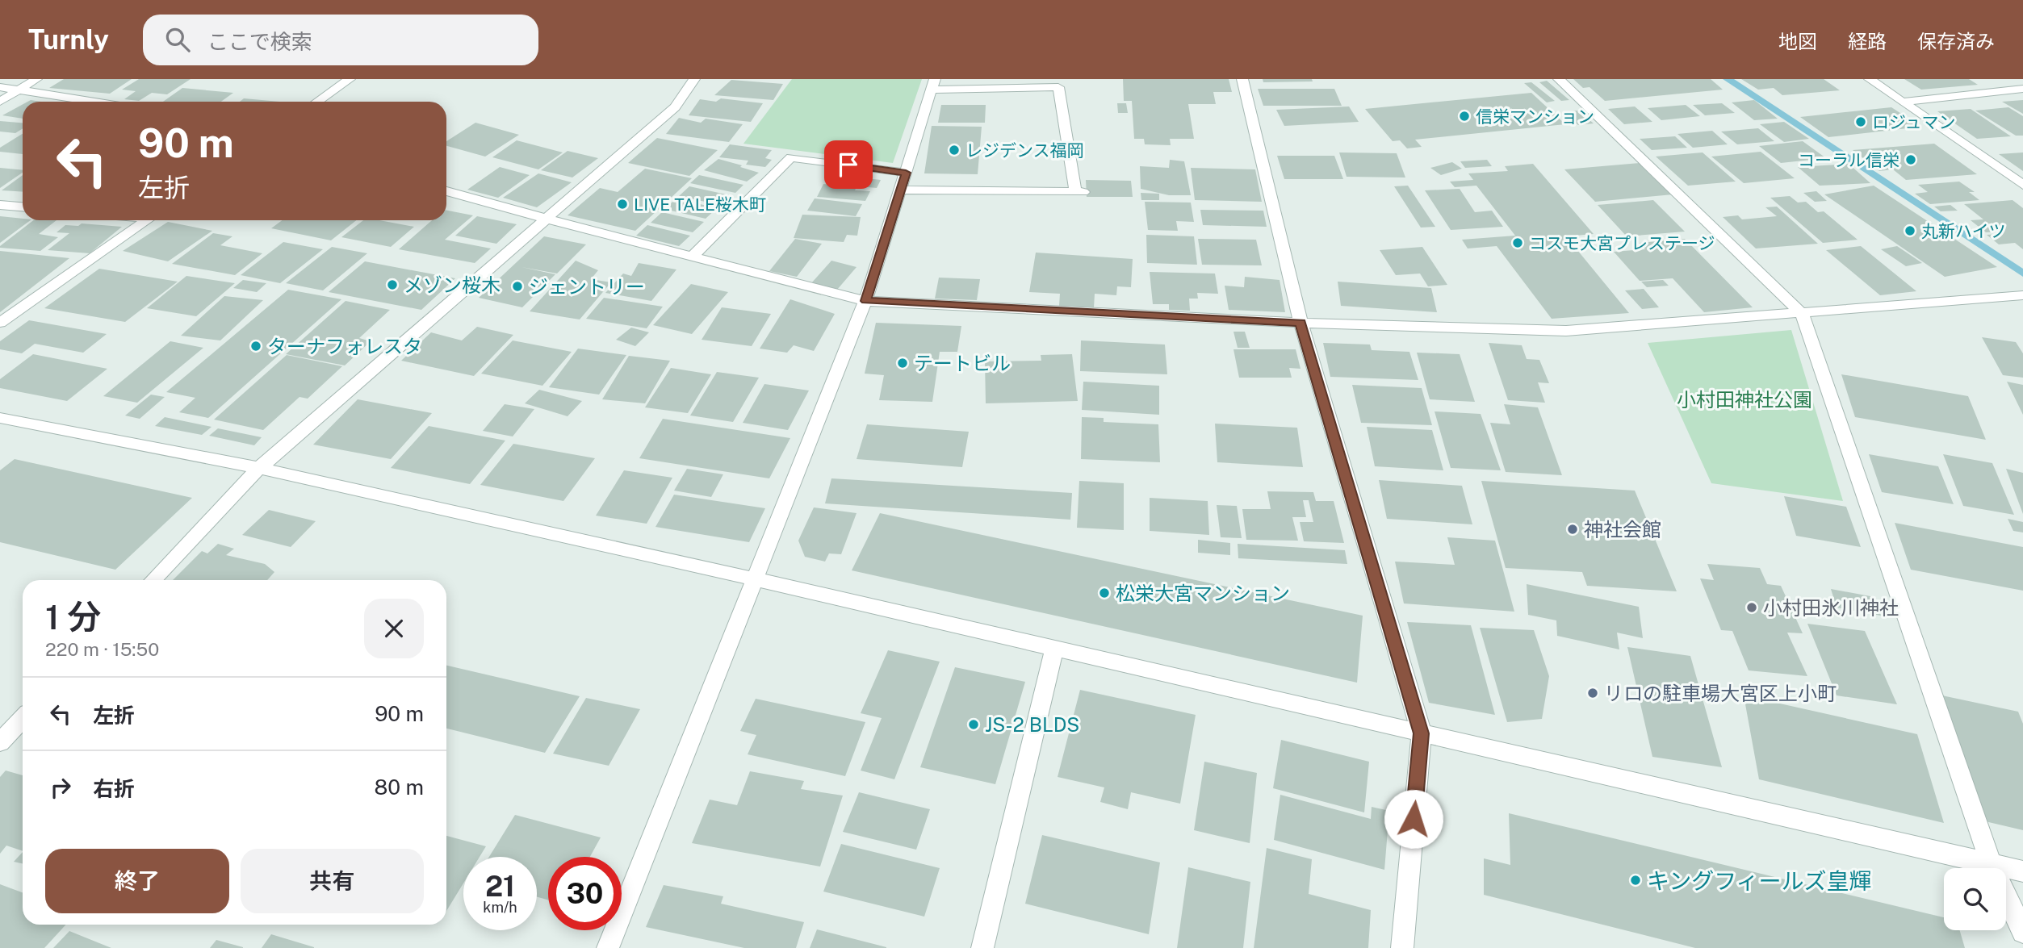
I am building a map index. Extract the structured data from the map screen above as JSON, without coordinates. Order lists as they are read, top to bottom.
{
  "parks": ["小村田神社公園"],
  "places": [
    "信栄マンション",
    "ロジュマン",
    "レジデンス福岡",
    "コーラル信栄",
    "LIVE TALE桜木町",
    "丸新ハイツ",
    "コスモ大宮プレステージ",
    "メゾン桜木",
    "ジェントリー",
    "ターナフォレスタ",
    "テートビル",
    "神社会館",
    "松栄大宮マンション",
    "小村田氷川神社",
    "リロの駐車場大宮区上小町",
    "JS-2 BLDS",
    "キングフィールズ皇輝"
  ],
  "page": {
    "header": "Turnly",
    "search": "ここで検索",
    "nav": ["地図", "経路", "保存済み"],
    "turn": ["90 m", "左折"],
    "heading": ["1 分", "220 m · 15:50"],
    "list": [
      {
        "name": "左折",
        "value": "90 m"
      },
      {
        "name": "右折",
        "value": "80 m"
      }
    ],
    "buttons": ["終了", "共有"],
    "speed": "21 km/h",
    "limit": "30"
  }
}
